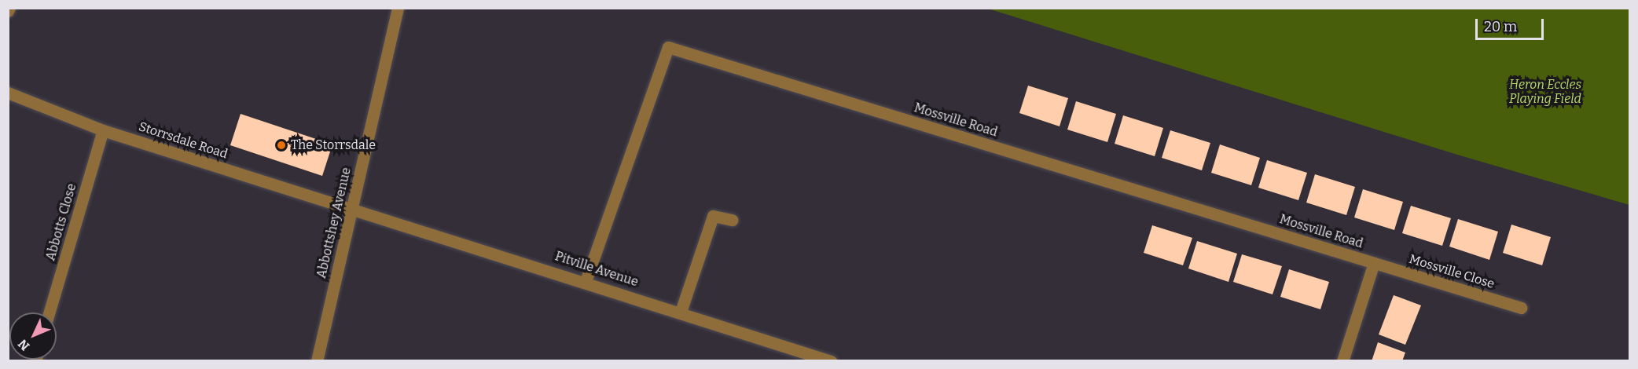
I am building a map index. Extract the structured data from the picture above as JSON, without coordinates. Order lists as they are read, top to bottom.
{
  "streets": {
    "street": [
      "Mossville Road",
      "Storrsdale Road",
      "Abbotts Close",
      "Abbottshey Avenue",
      "Pitville Avenue",
      "Mossville Close"
    ]
  },
  "crossings": [
    ["Mossville Road", "Pitville Avenue"],
    ["Mossville Road", "Mossville Close"],
    ["Storrsdale Road", "Abbotts Close"],
    ["Storrsdale Road", "Abbottshey Avenue"],
    ["Storrsdale Road", "Pitville Avenue"],
    ["Abbottshey Avenue", "Pitville Avenue"]
  ],
  "parks": ["Heron Eccles Playing Field"],
  "places": ["The Storrsdale"],
  "scale_bar": "20 m",
  "north": "bottom left"
}
